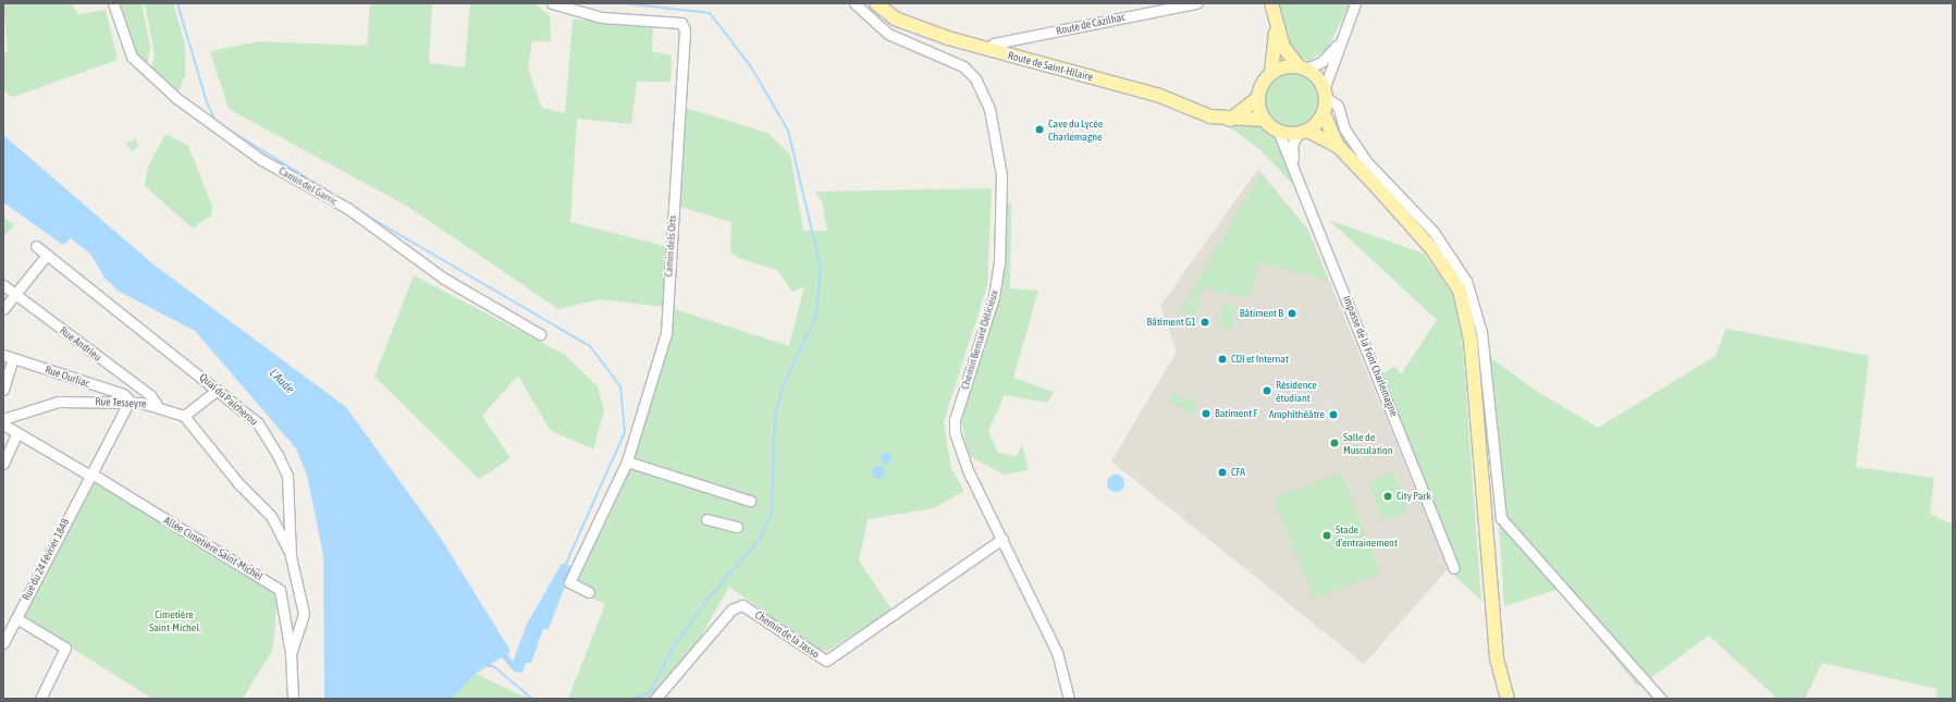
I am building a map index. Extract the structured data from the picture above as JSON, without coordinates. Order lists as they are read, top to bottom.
{
  "streets": {
    "main road": ["Route de Saint-Hilaire"],
    "street": [
      "Route de Cazilhac",
      "Camin del Garric",
      "Camin dels Orts",
      "Chemin Bernard Délicieux",
      "Rue Andrieu",
      "Impasse de la Font Charlemagne",
      "Rue Ourliac",
      "Quai du Paicherou",
      "Rue Tesseyre",
      "Allée Cimetière Saint-Michel",
      "Rue du 24 Février 1848",
      "Chemin de la Jasso"
    ]
  },
  "crossings": [
    ["Route de Cazilhac", "Route de Saint-Hilaire"],
    ["Chemin Bernard Délicieux", "Chemin de la Jasso"],
    ["Rue Andrieu", "Rue Tesseyre"],
    ["Rue Ourliac", "Rue Tesseyre"],
    ["Rue Ourliac", "Rue du 24 Février 1848"],
    ["Quai du Paicherou", "Rue Tesseyre"],
    ["Quai du Paicherou", "Allée Cimetière Saint-Michel"],
    ["Rue Tesseyre", "Rue du 24 Février 1848"],
    ["Allée Cimetière Saint-Michel", "Rue du 24 Février 1848"]
  ],
  "water": ["L'Aude"],
  "parks": ["Cimetière Saint-Michel"],
  "places": [
    "Cave du Lycée Charlemagne",
    "Bâtiment B",
    "Bâtiment G1",
    "CDI et Internat",
    "Résidence étudiant",
    "Batiment F",
    "Amphithéâtre",
    "Salle de Musculation",
    "CFA",
    "City Park",
    "Stade d'entrainement"
  ]
}
